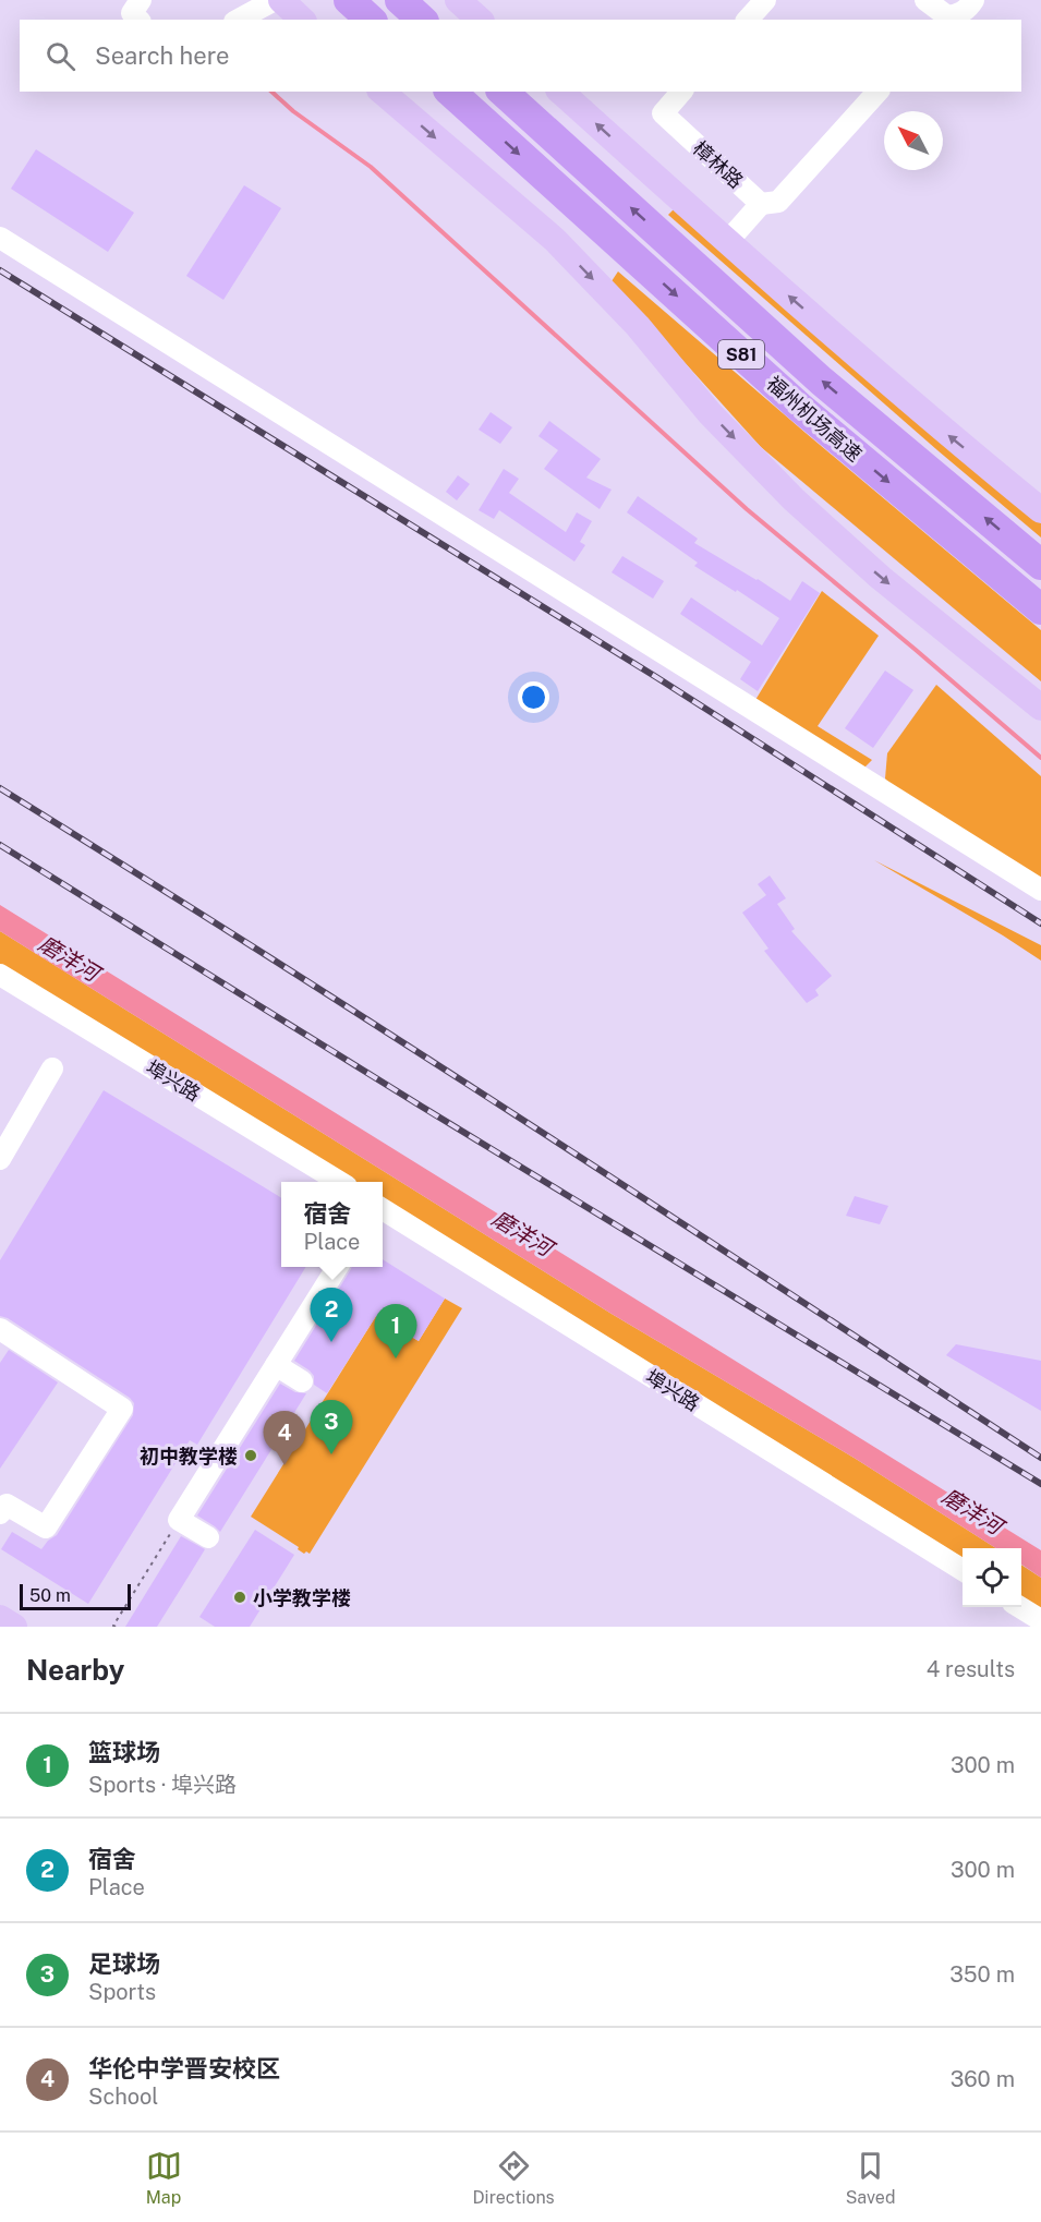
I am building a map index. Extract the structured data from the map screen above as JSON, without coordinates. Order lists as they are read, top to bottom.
{
  "streets": {
    "highway": ["S81", "福州机场高速"],
    "street": ["樟林路", "埠兴路"]
  },
  "water": ["磨洋河"],
  "places": ["初中教学楼", "小学教学楼"],
  "scale_bar": "50 m",
  "north": "top left",
  "page": {
    "search": "Search here",
    "popup": ["宿舍", "Place"],
    "pins": [
      "2",
      "1",
      "3",
      "4"
    ],
    "scale": "50 m",
    "heading": ["Nearby", "4 results"],
    "list": [
      {
        "mark": "1",
        "name": "篮球场",
        "note": "Sports · 埠兴路",
        "value": "300 m"
      },
      {
        "mark": "2",
        "name": "宿舍",
        "note": "Place",
        "value": "300 m"
      },
      {
        "mark": "3",
        "name": "足球场",
        "note": "Sports",
        "value": "350 m"
      },
      {
        "mark": "4",
        "name": "华伦中学晋安校区",
        "note": "School",
        "value": "360 m"
      }
    ],
    "nav": ["Map", "Directions", "Saved"]
  }
}
